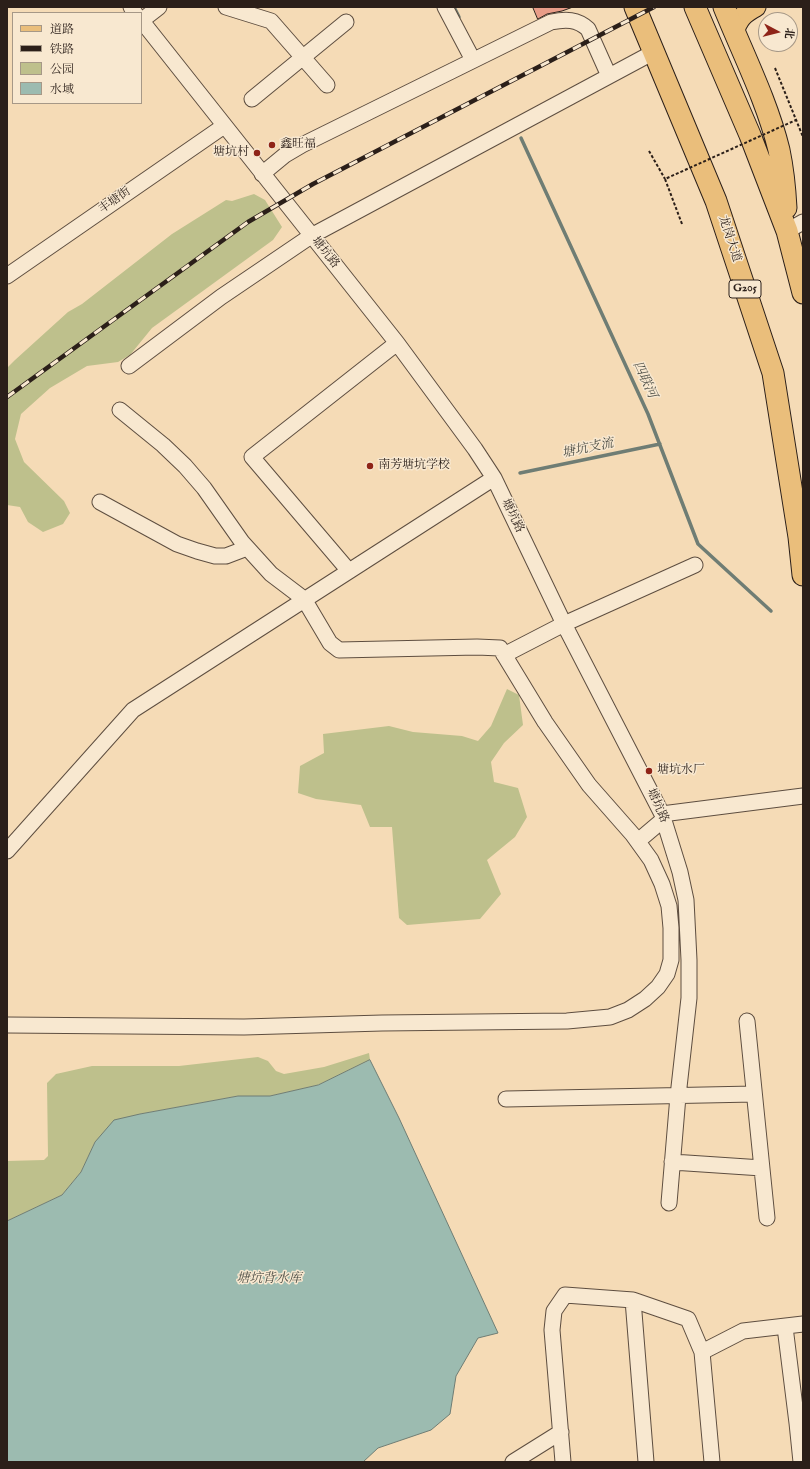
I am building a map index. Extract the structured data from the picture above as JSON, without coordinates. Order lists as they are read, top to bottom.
{
  "streets": {
    "highway": ["龙岗大道", "G205"],
    "street": ["丰塘街", "塘坑路"]
  },
  "crossings": [
    ["丰塘街", "塘坑路"]
  ],
  "water": ["四联河", "塘坑支流", "塘坑背水库"],
  "places": [
    "鑫旺福",
    "塘坑村",
    "南芳塘坑学校",
    "塘坑水厂"
  ],
  "legend": [
    "道路",
    "铁路",
    "公园",
    "水域"
  ],
  "north": "right"
}
